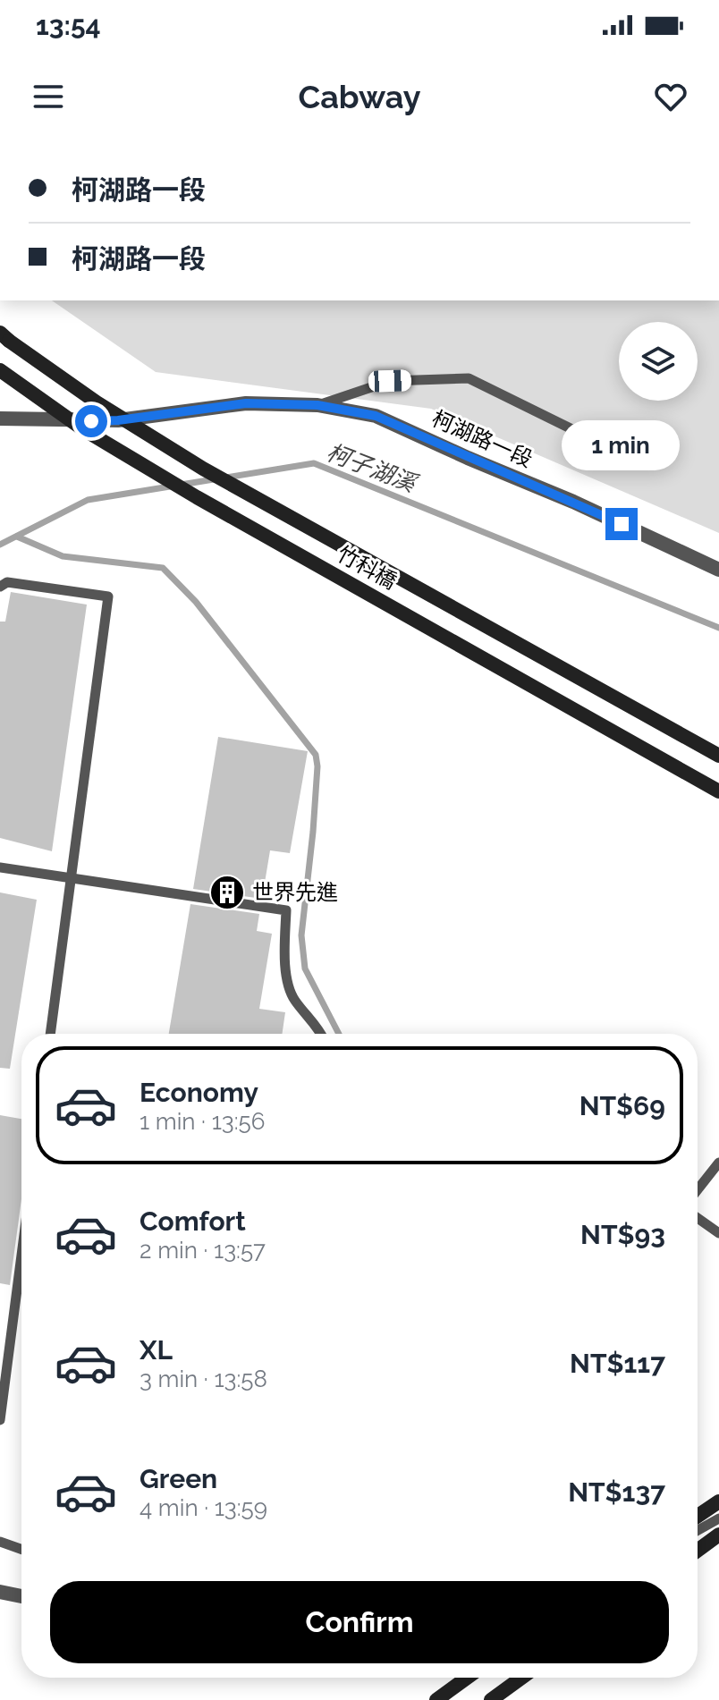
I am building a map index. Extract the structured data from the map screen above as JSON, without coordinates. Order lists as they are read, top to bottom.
{
  "streets": {
    "street": ["柯湖路一段", "竹科橋"]
  },
  "water": ["柯子湖溪"],
  "places": {
    "building": ["世界先進"]
  },
  "page": {
    "status": "13:54",
    "header": "Cabway",
    "banner": ["柯湖路一段", "柯湖路一段"],
    "bubble": "1 min",
    "list": [
      {
        "name": "Economy",
        "note": "1 min · 13:56",
        "value": "NT$69"
      },
      {
        "name": "Comfort",
        "note": "2 min · 13:57",
        "value": "NT$93"
      },
      {
        "name": "XL",
        "note": "3 min · 13:58",
        "value": "NT$117"
      },
      {
        "name": "Green",
        "note": "4 min · 13:59",
        "value": "NT$137"
      }
    ],
    "buttons": "Confirm"
  }
}
